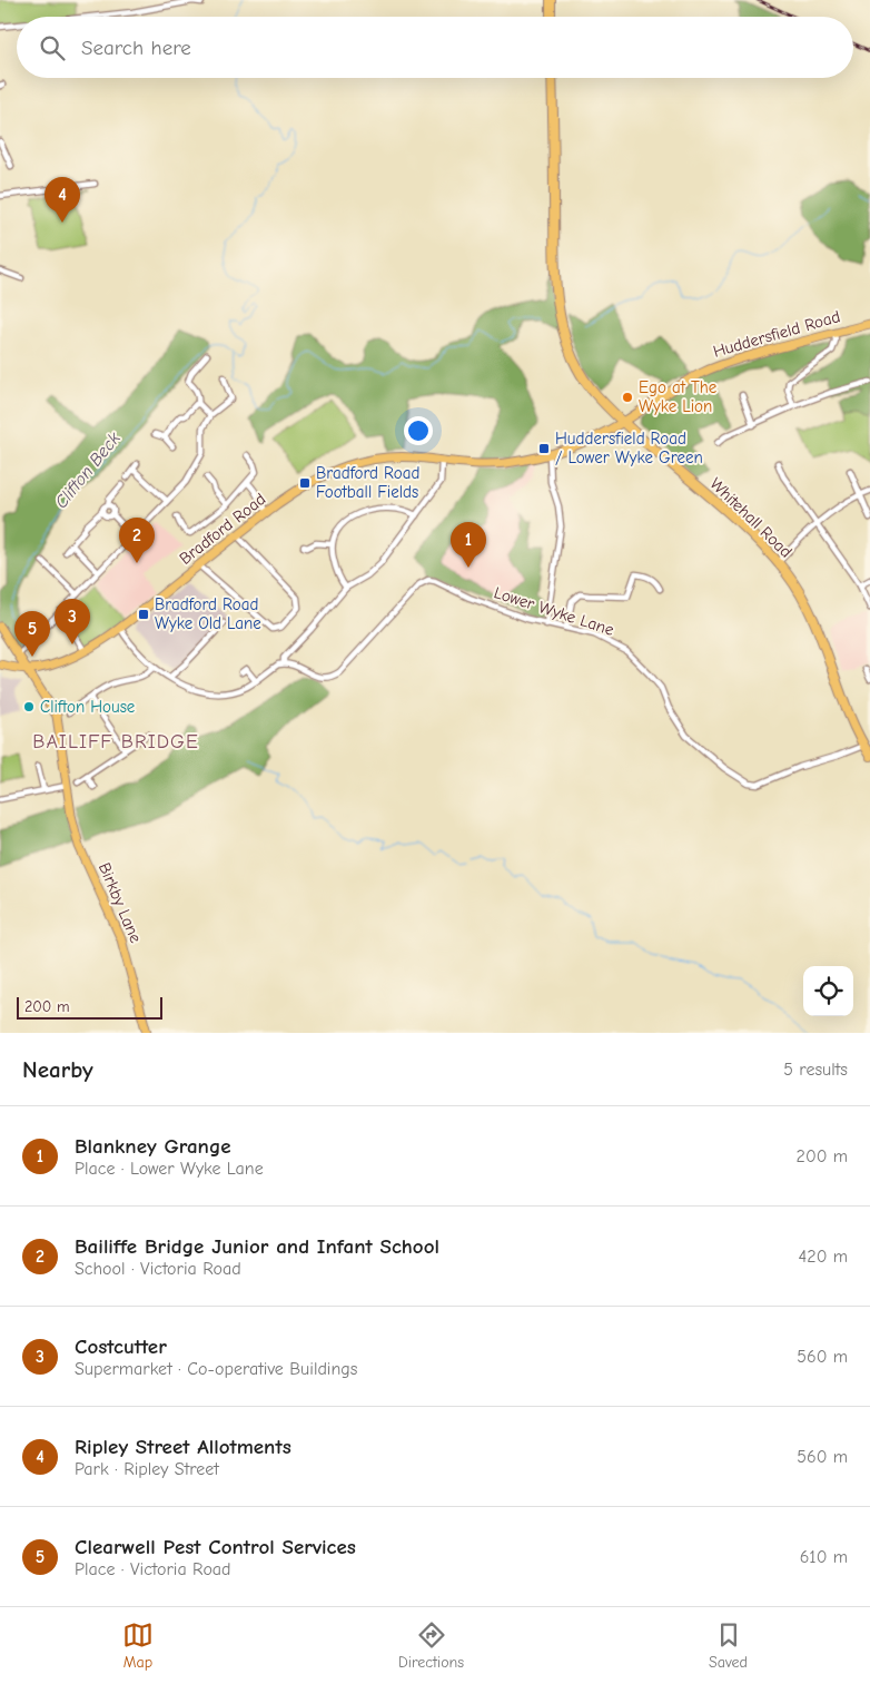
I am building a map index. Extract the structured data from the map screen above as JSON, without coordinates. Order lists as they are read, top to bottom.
{
  "streets": {
    "highway": ["Whitehall Road"],
    "main road": ["Huddersfield Road", "Bradford Road", "Birkby Lane"],
    "street": ["Lower Wyke Lane"]
  },
  "crossings": [
    ["Huddersfield Road", "Whitehall Road"],
    ["Huddersfield Road", "Bradford Road"],
    ["Whitehall Road", "Lower Wyke Lane"],
    ["Bradford Road", "Birkby Lane"]
  ],
  "districts": ["BAILIFF BRIDGE"],
  "water": ["Clifton Beck"],
  "places": {
    "other": ["Ego at The Wyke Lion", "Clifton House"],
    "transit": ["Huddersfield Road / Lower Wyke Green", "Bradford Road Football Fields", "Bradford Road Wyke Old Lane"]
  },
  "scale_bar": "200 m",
  "page": {
    "search": "Search here",
    "pins": [
      "4",
      "2",
      "1",
      "3",
      "5"
    ],
    "scale": "200 m",
    "heading": ["Nearby", "5 results"],
    "list": [
      {
        "mark": "1",
        "name": "Blankney Grange",
        "note": "Place · Lower Wyke Lane",
        "value": "200 m"
      },
      {
        "mark": "2",
        "name": "Bailiffe Bridge Junior and Infant School",
        "note": "School · Victoria Road",
        "value": "420 m"
      },
      {
        "mark": "3",
        "name": "Costcutter",
        "note": "Supermarket · Co-operative Buildings",
        "value": "560 m"
      },
      {
        "mark": "4",
        "name": "Ripley Street Allotments",
        "note": "Park · Ripley Street",
        "value": "560 m"
      },
      {
        "mark": "5",
        "name": "Clearwell Pest Control Services",
        "note": "Place · Victoria Road",
        "value": "610 m"
      }
    ],
    "nav": ["Map", "Directions", "Saved"]
  }
}
